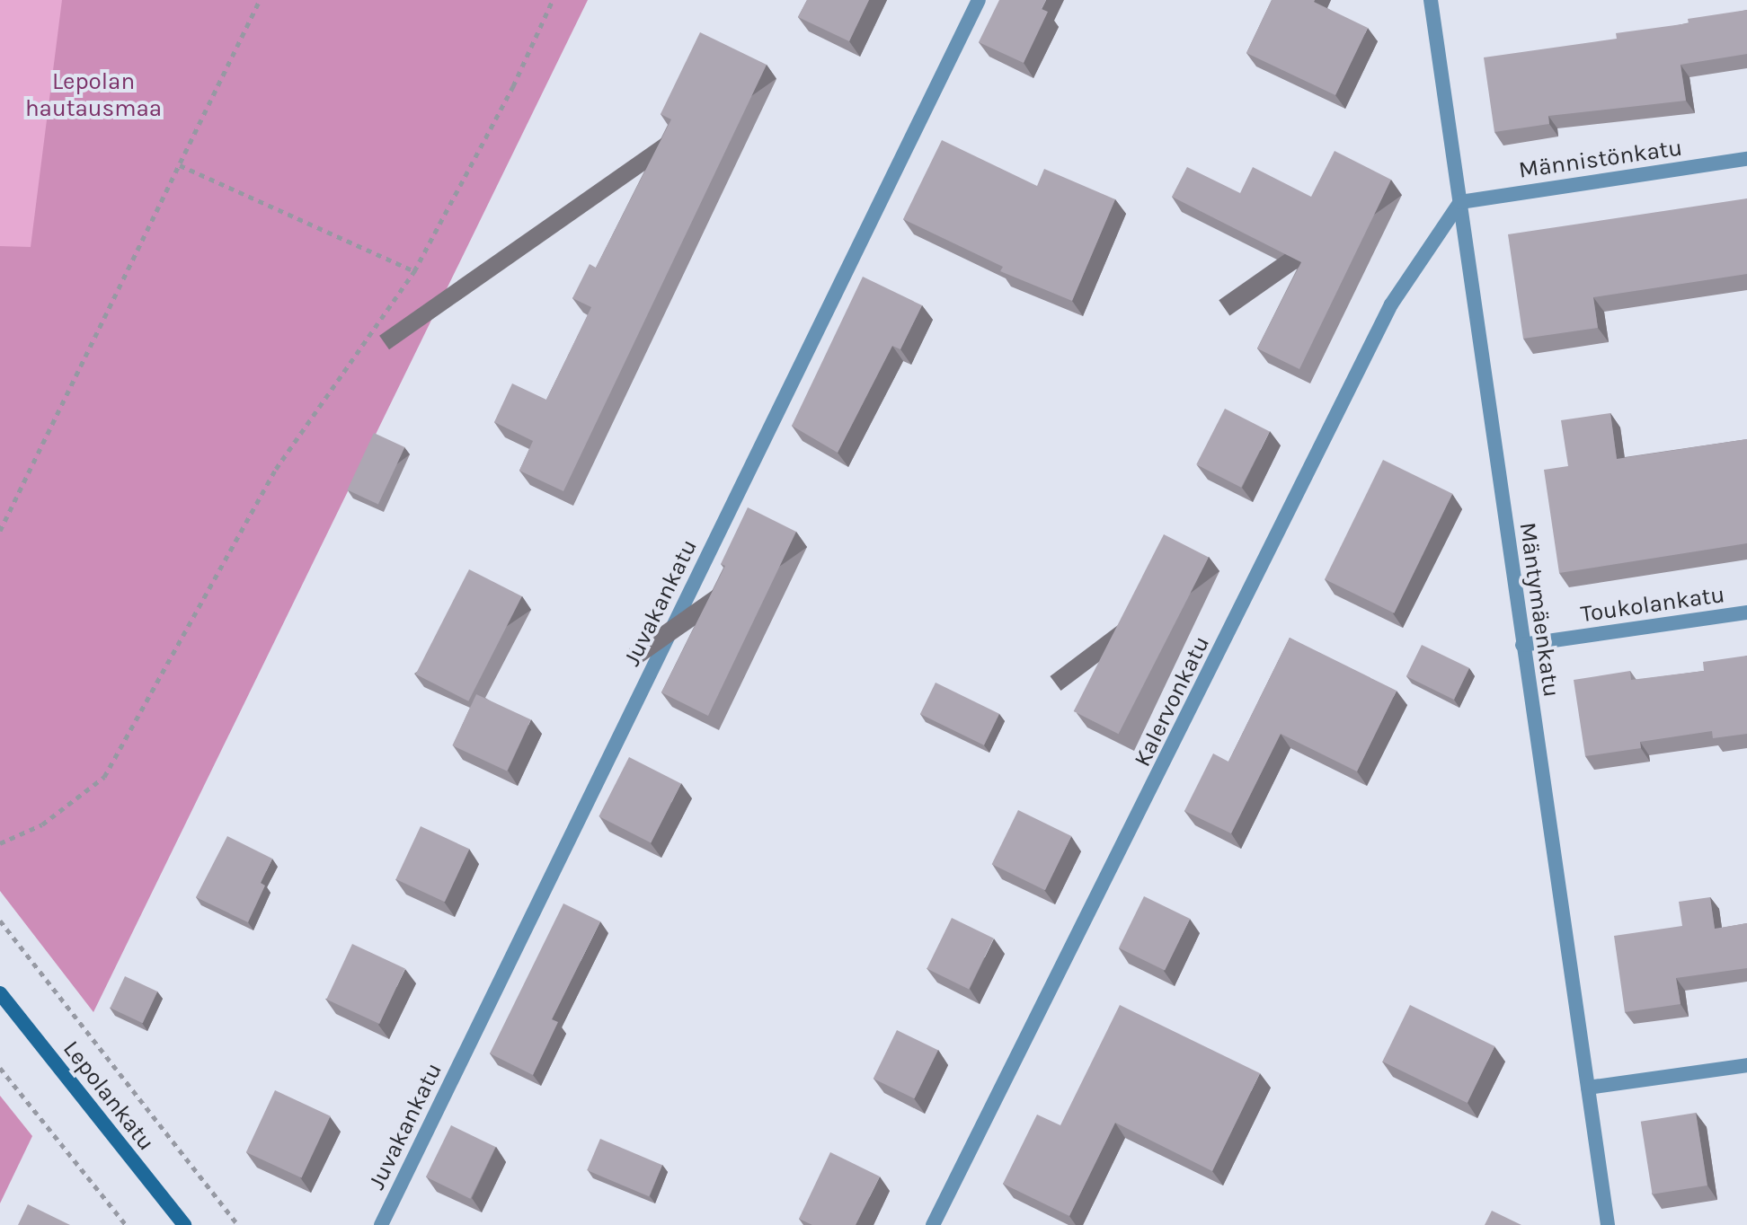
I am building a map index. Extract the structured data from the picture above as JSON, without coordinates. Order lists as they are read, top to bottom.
{
  "streets": {
    "main road": ["Lepolankatu"],
    "street": [
      "Männistönkatu",
      "Juvakankatu",
      "Toukolankatu",
      "Mäntymäenkatu",
      "Kalervonkatu"
    ]
  },
  "crossings": [
    ["Männistönkatu", "Mäntymäenkatu"],
    ["Männistönkatu", "Kalervonkatu"],
    ["Toukolankatu", "Mäntymäenkatu"],
    ["Mäntymäenkatu", "Kalervonkatu"]
  ],
  "parks": ["Lepolan hautausmaa"]
}
